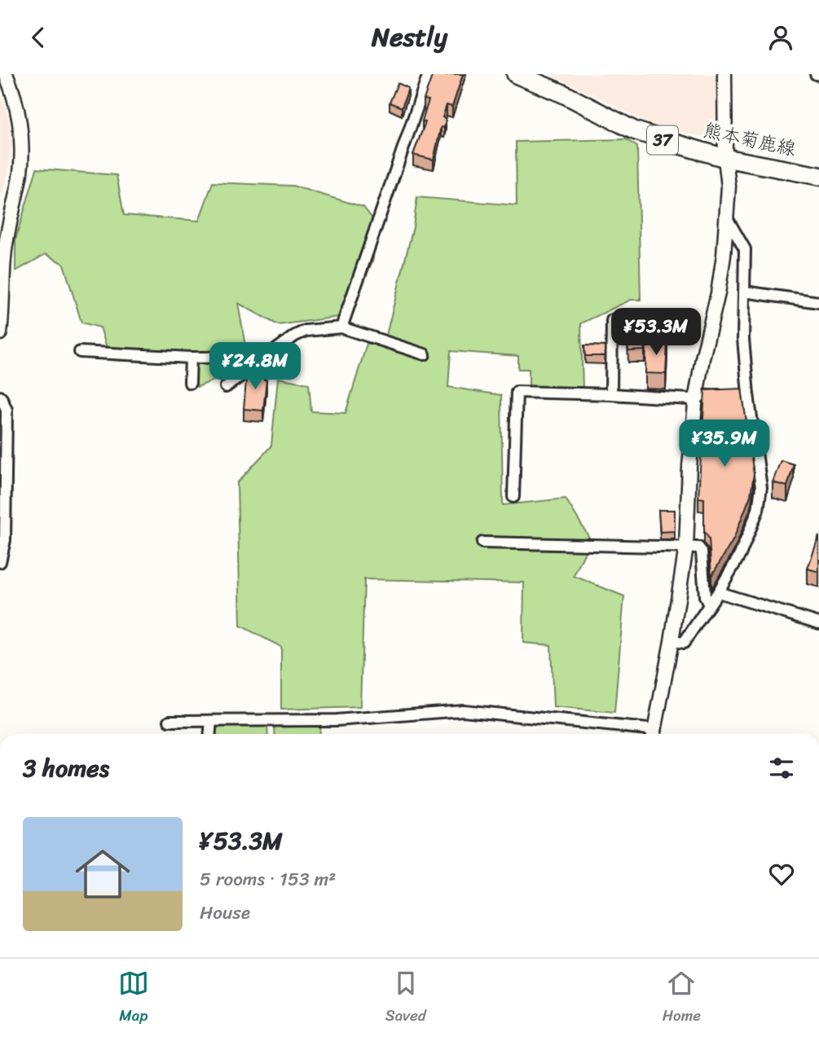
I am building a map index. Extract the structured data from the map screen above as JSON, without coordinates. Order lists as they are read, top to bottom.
{
  "streets": {
    "main road": ["熊本菊鹿線", "37"]
  },
  "page": {
    "header": "Nestly",
    "price": ["¥53.3M", "¥24.8M", "¥35.9M"],
    "heading": "3 homes",
    "list": [
      {
        "name": "¥53.3M",
        "note": "5 rooms · 153 m² · House"
      }
    ],
    "tabs": ["Map", "Saved", "Home"]
  }
}
